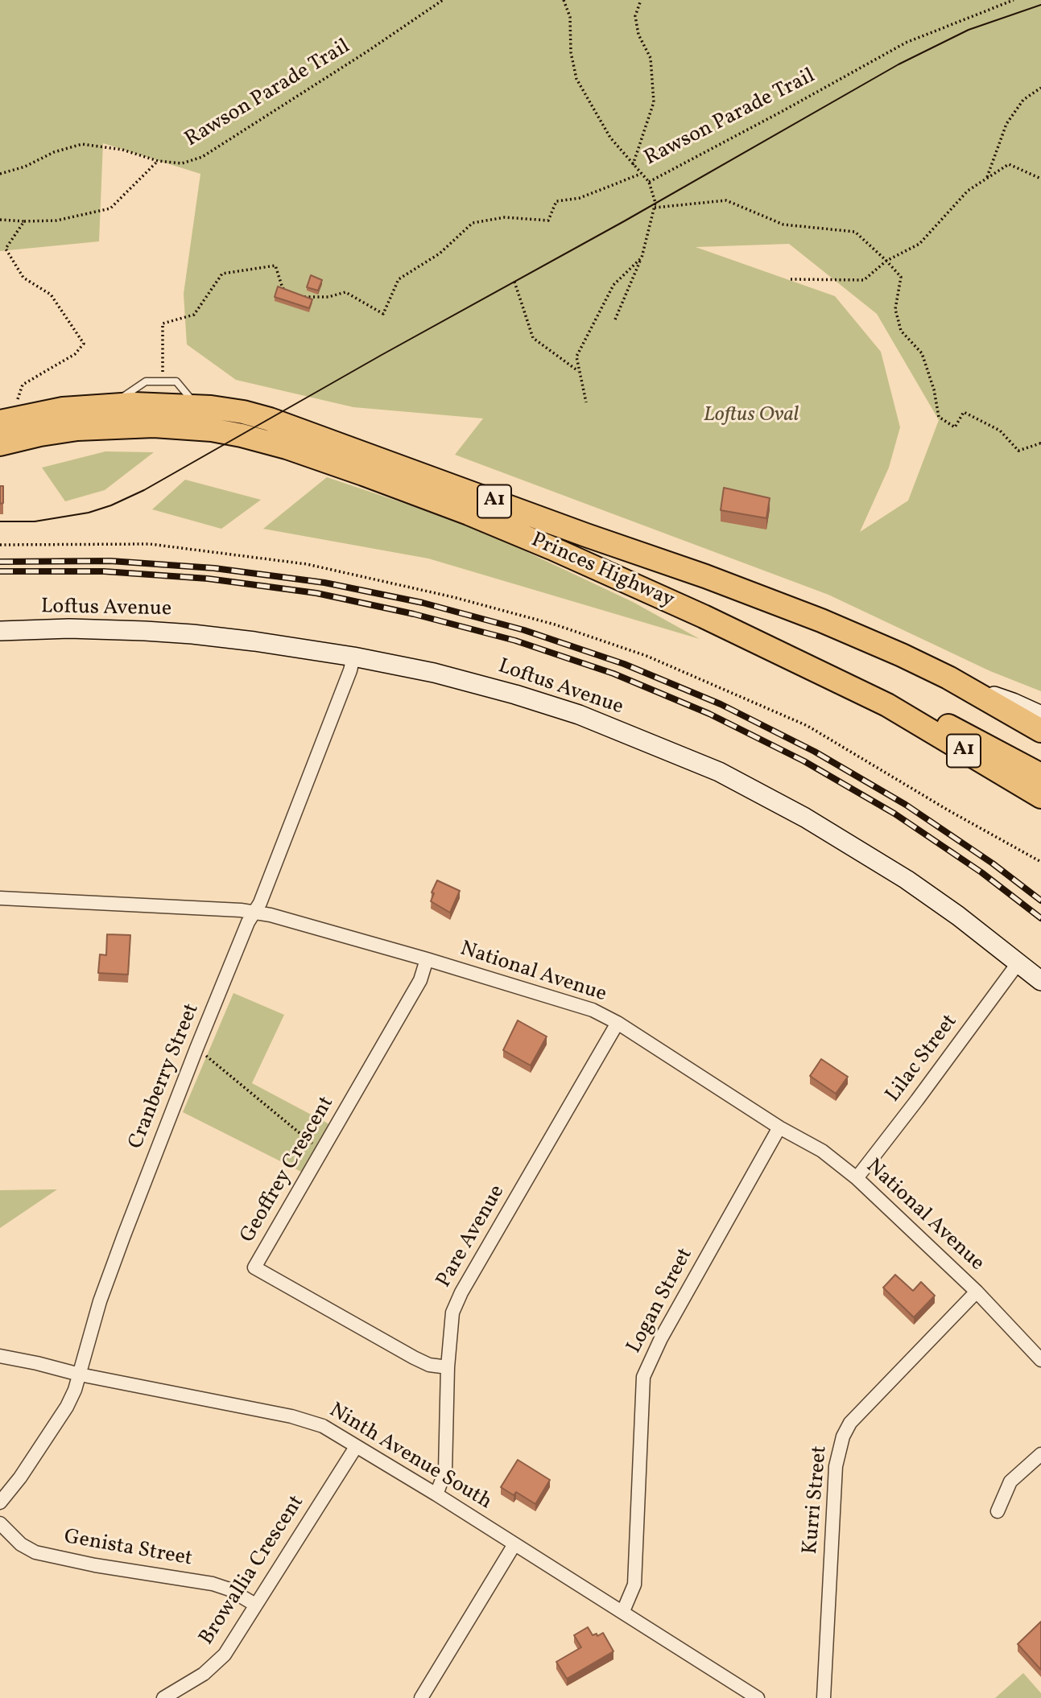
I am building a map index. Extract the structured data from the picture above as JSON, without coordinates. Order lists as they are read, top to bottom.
{
  "streets": {
    "highway": ["A1", "Princes Highway"],
    "street": [
      "Loftus Avenue",
      "National Avenue",
      "Lilac Street",
      "Cranberry Street",
      "Geoffrey Crescent",
      "Pare Avenue",
      "Logan Street",
      "Ninth Avenue South",
      "Kurri Street",
      "Genista Street",
      "Browallia Crescent"
    ],
    "path": ["Rawson Parade Trail"]
  },
  "crossings": [
    ["Loftus Avenue", "Lilac Street"],
    ["Loftus Avenue", "Cranberry Street"],
    ["National Avenue", "Lilac Street"],
    ["National Avenue", "Cranberry Street"],
    ["National Avenue", "Geoffrey Crescent"],
    ["National Avenue", "Pare Avenue"],
    ["National Avenue", "Logan Street"],
    ["National Avenue", "Kurri Street"],
    ["Cranberry Street", "Ninth Avenue South"],
    ["Geoffrey Crescent", "Pare Avenue"],
    ["Pare Avenue", "Ninth Avenue South"],
    ["Logan Street", "Ninth Avenue South"],
    ["Ninth Avenue South", "Browallia Crescent"],
    ["Genista Street", "Browallia Crescent"]
  ],
  "parks": ["Loftus Oval"]
}
